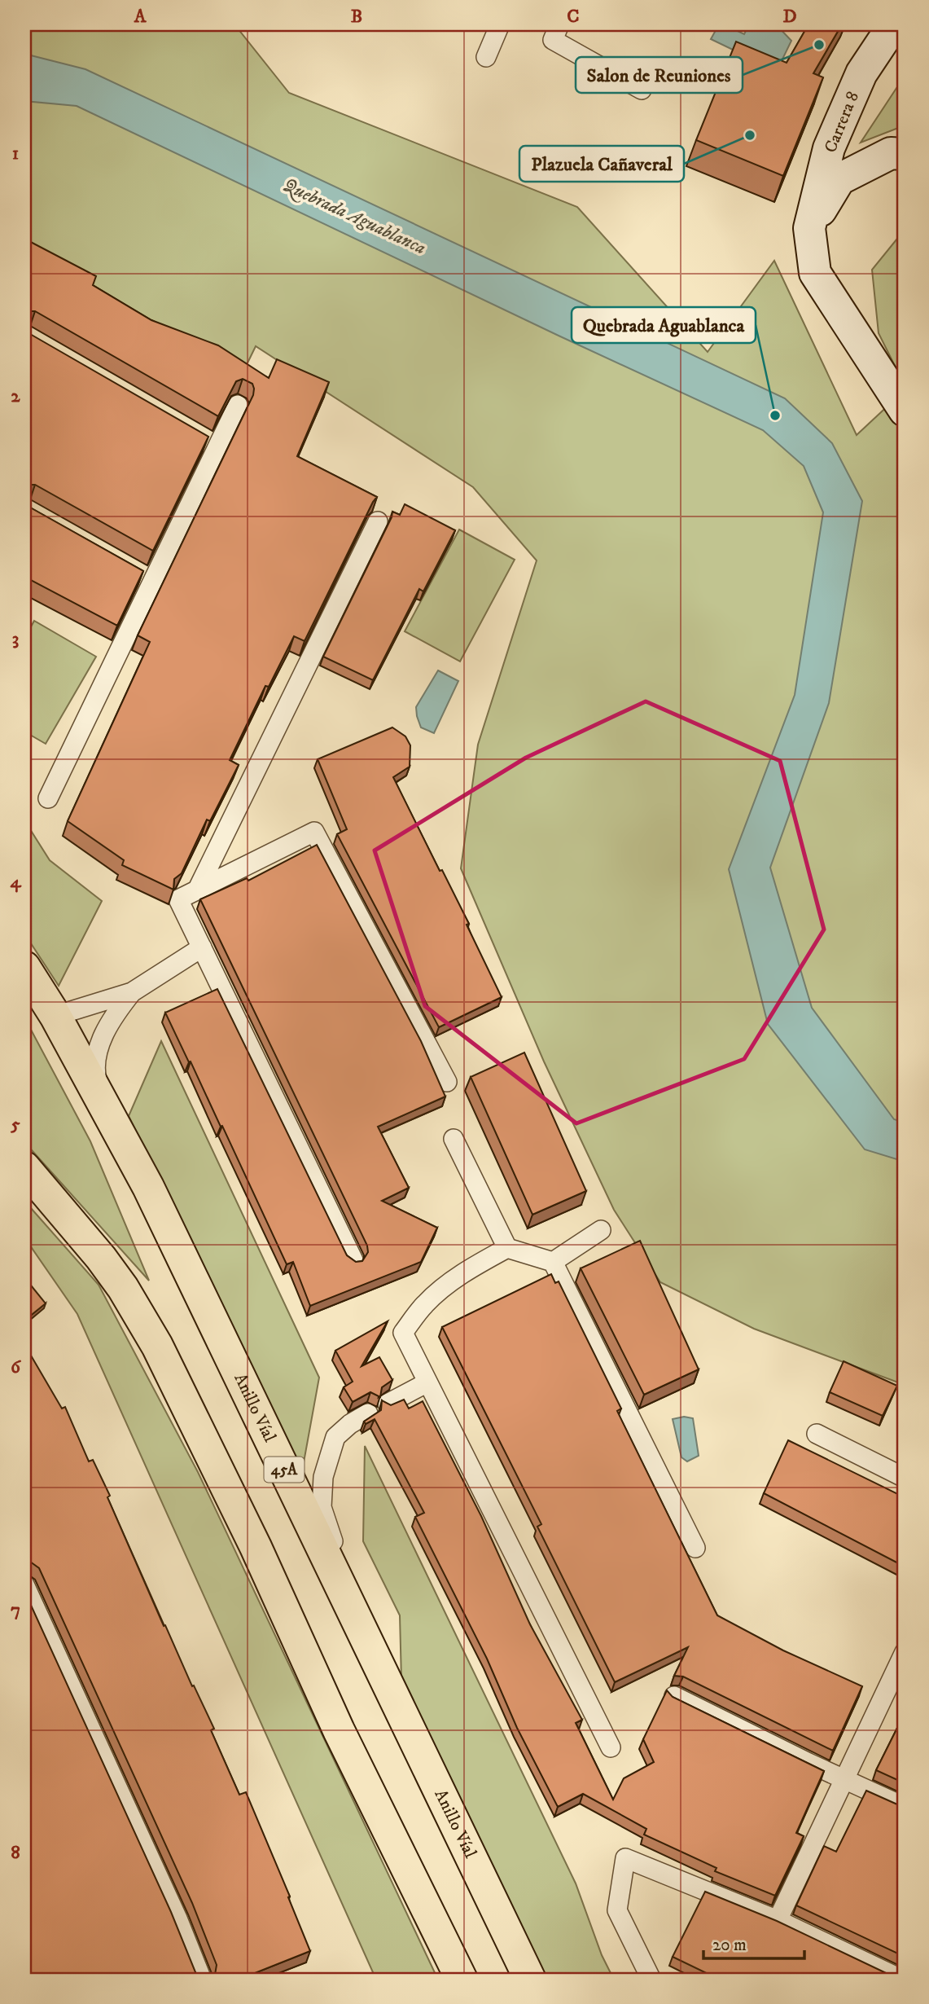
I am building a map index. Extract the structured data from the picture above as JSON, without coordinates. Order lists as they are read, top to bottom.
{
  "streets": {
    "highway": ["Anillo Víal", "45A"],
    "main road": ["Carrera 8"]
  },
  "water": ["Quebrada Aguablanca"],
  "places": ["Salon de Reuniones", "Plazuela Cañaveral", "Quebrada Aguablanca"],
  "scale_bar": "20 m",
  "grid": {
    "columns": [
      "A",
      "B",
      "C",
      "D"
    ],
    "rows": [
      "1",
      "2",
      "3",
      "4",
      "5",
      "6",
      "7",
      "8"
    ]
  }
}
